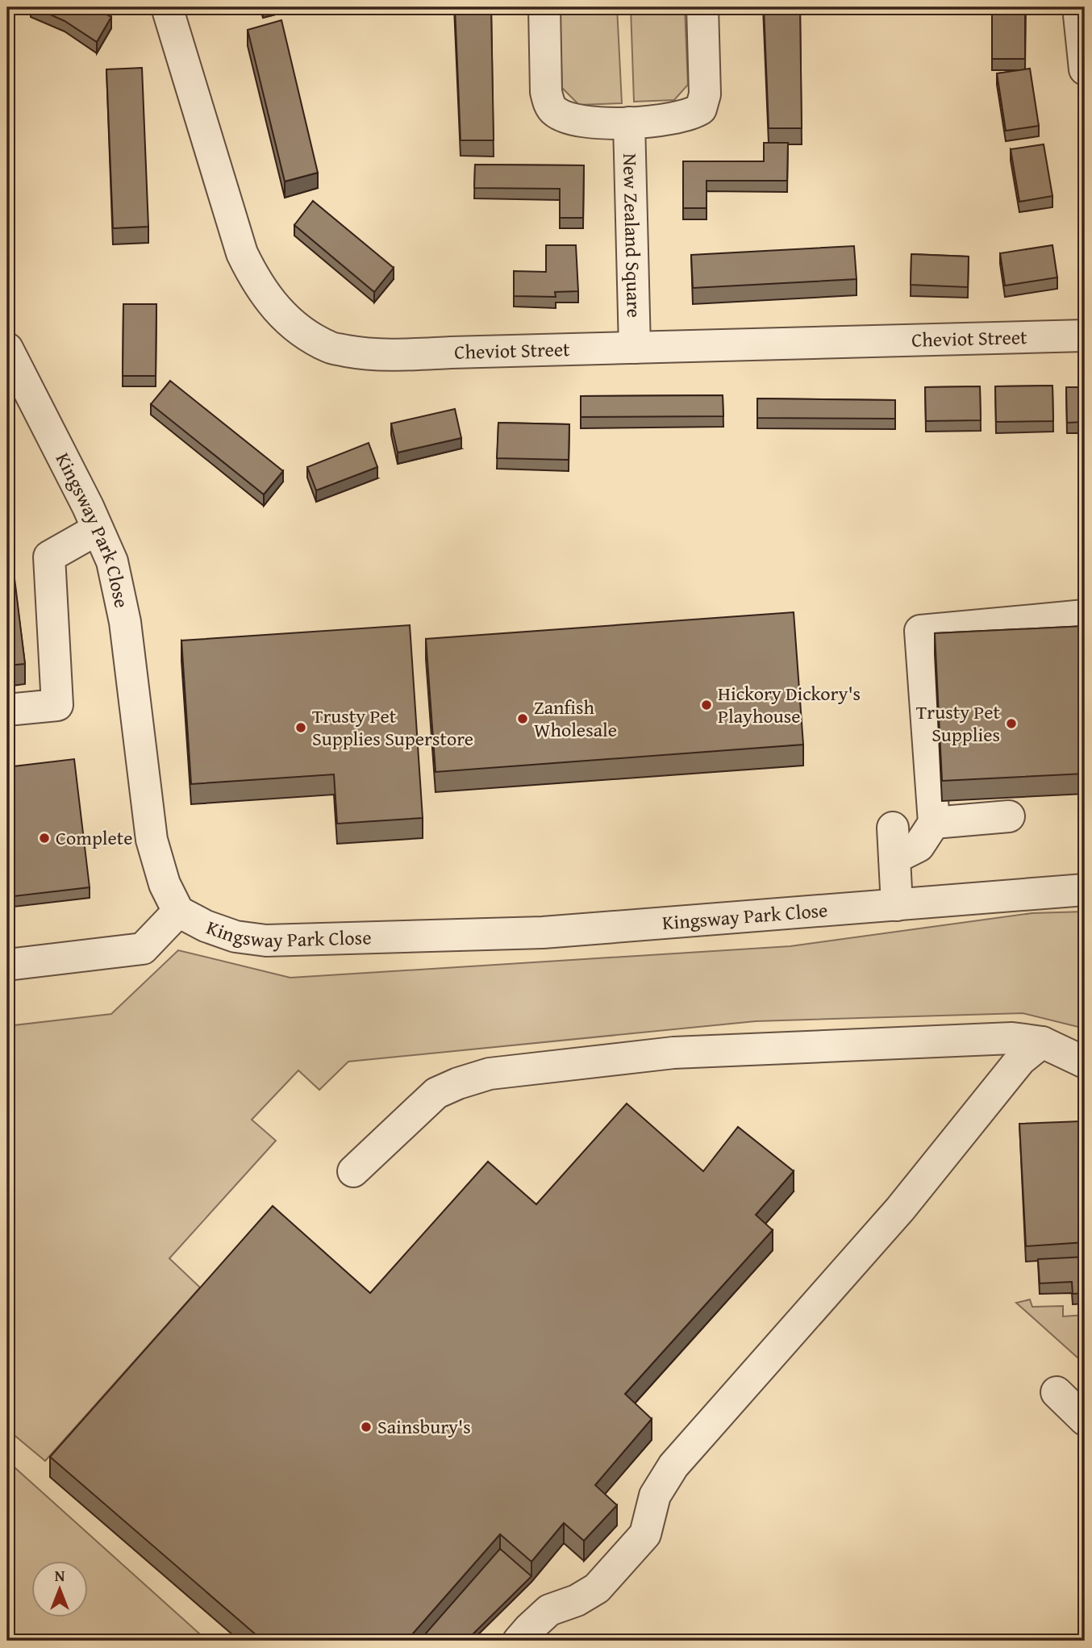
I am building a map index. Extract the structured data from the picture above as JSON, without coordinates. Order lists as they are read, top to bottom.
{
  "streets": {
    "street": ["New Zealand Square", "Cheviot Street", "Kingsway Park Close"]
  },
  "crossings": [
    ["New Zealand Square", "Cheviot Street"]
  ],
  "places": [
    "Hickory Dickory's Playhouse",
    "Zanfish Wholesale",
    "Trusty Pet Supplies",
    "Trusty Pet Supplies Superstore",
    "Complete",
    "Sainsbury's"
  ],
  "north": "top"
}
